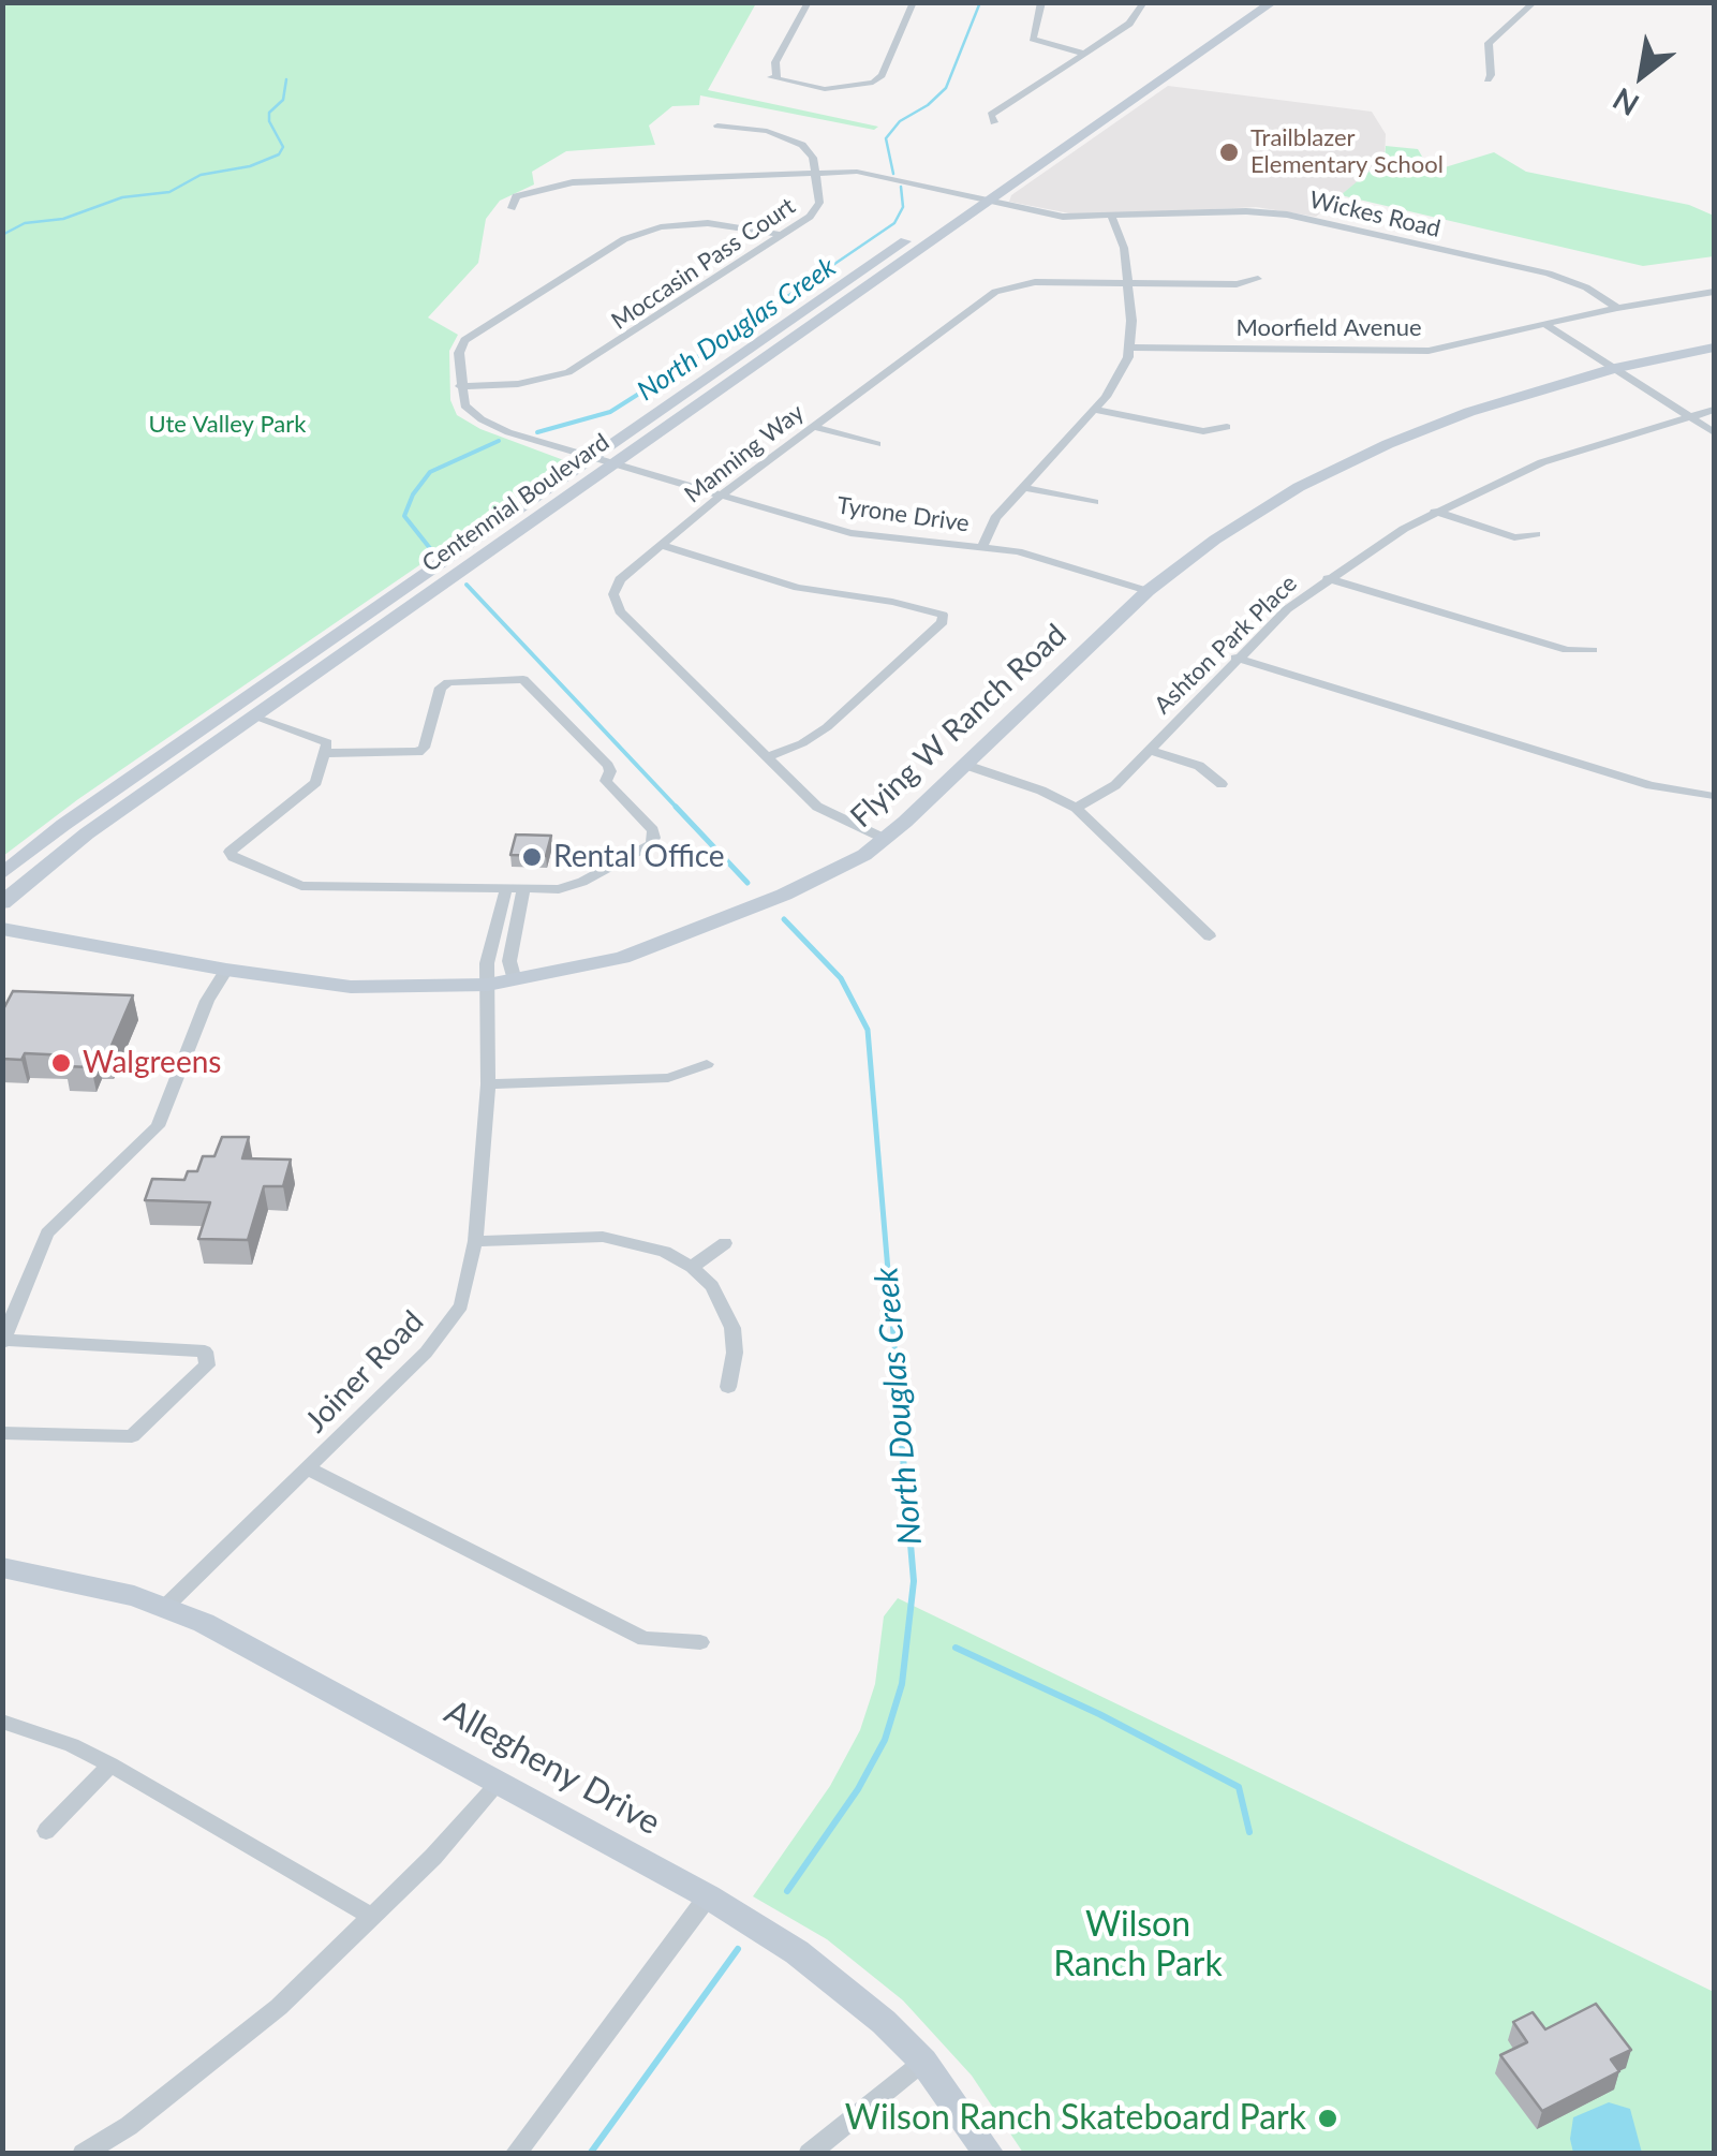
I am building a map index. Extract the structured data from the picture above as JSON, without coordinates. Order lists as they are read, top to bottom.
{
  "streets": {
    "main road": ["Centennial Boulevard", "Flying W Ranch Road", "Allegheny Drive"],
    "street": [
      "Wickes Road",
      "Moccasin Pass Court",
      "Moorfield Avenue",
      "Manning Way",
      "Tyrone Drive",
      "Ashton Park Place",
      "Joiner Road"
    ]
  },
  "crossings": [
    ["Wickes Road", "Moccasin Pass Court"],
    ["Wickes Road", "Moorfield Avenue"],
    ["Wickes Road", "Centennial Boulevard"],
    ["Moccasin Pass Court", "Tyrone Drive"],
    ["Manning Way", "Tyrone Drive"],
    ["Manning Way", "Flying W Ranch Road"],
    ["Centennial Boulevard", "Tyrone Drive"],
    ["Tyrone Drive", "Flying W Ranch Road"],
    ["Flying W Ranch Road", "Joiner Road"],
    ["Joiner Road", "Allegheny Drive"]
  ],
  "water": ["North Douglas Creek"],
  "parks": ["Ute Valley Park", "Wilson Ranch Park"],
  "places": [
    "Trailblazer Elementary School",
    "Rental Office",
    "Walgreens",
    "Wilson Ranch Skateboard Park"
  ],
  "north": "bottom left"
}
